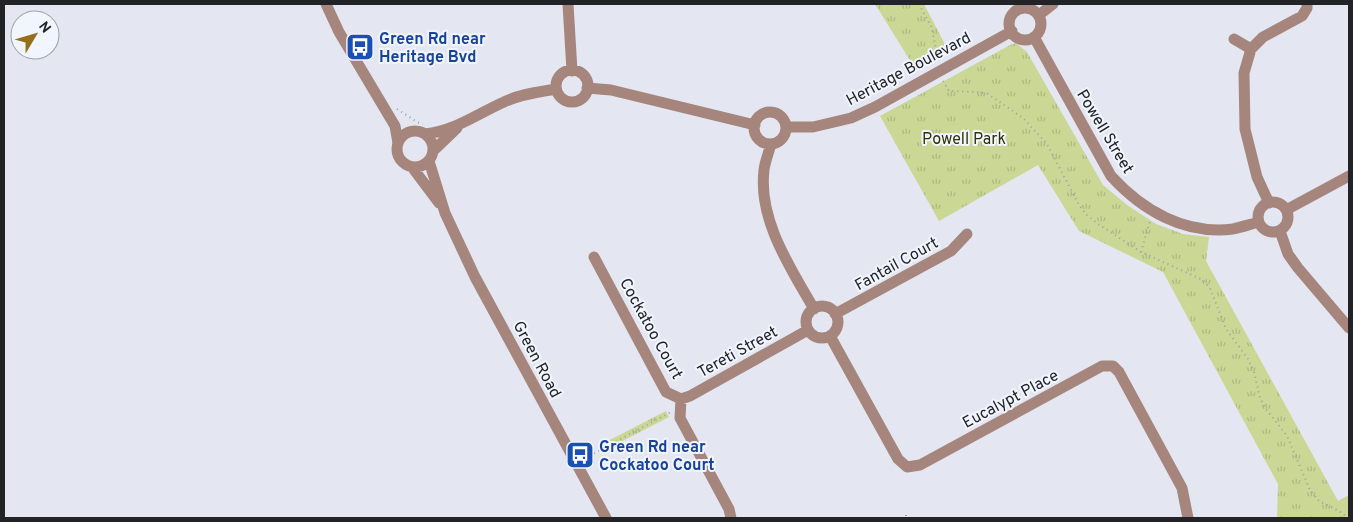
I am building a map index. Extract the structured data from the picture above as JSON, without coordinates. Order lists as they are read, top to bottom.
{
  "streets": {
    "street": [
      "Heritage Boulevard",
      "Powell Street",
      "Fantail Court",
      "Cockatoo Court",
      "Tereti Street",
      "Green Road",
      "Eucalypt Place"
    ]
  },
  "crossings": [
    ["Heritage Boulevard", "Powell Street"],
    ["Fantail Court", "Tereti Street"],
    ["Fantail Court", "Eucalypt Place"],
    ["Cockatoo Court", "Tereti Street"],
    ["Tereti Street", "Eucalypt Place"]
  ],
  "parks": ["Powell Park"],
  "places": {
    "bus stop": ["Green Rd near Heritage Bvd", "Green Rd near Cockatoo Court"]
  },
  "north": "top right"
}
